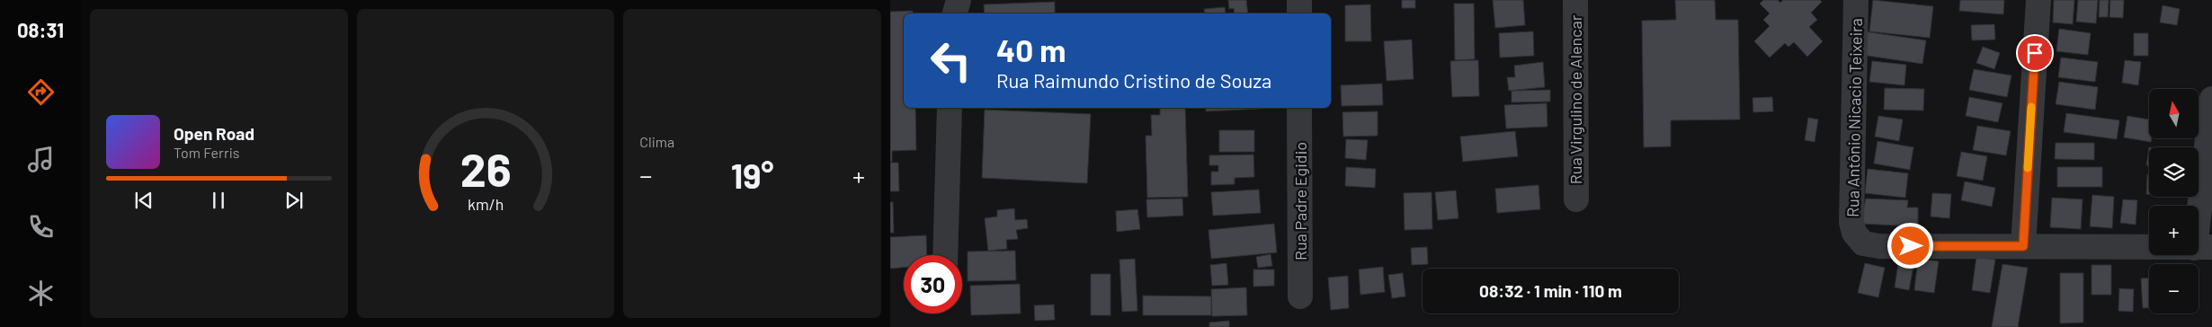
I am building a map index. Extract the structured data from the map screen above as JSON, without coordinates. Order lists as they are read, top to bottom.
{
  "streets": {
    "street": ["Rua Virgulino de Alencar", "Rua Antônio Nicacio Teixeira", "Rua Padre Egidio"]
  },
  "north": "top",
  "page": {
    "tabs": "08:31",
    "tile": "Clima",
    "turn": ["40 m", "Rua Raimundo Cristino de Souza"],
    "map_buttons": ["+", "−"],
    "song": ["Open Road", "Tom Ferris"],
    "heat": ["−", "19°", "+"],
    "limit": "30",
    "trip": "08:32 · 1 min · 110 m",
    "gauge": ["26", "km/h"]
  }
}
